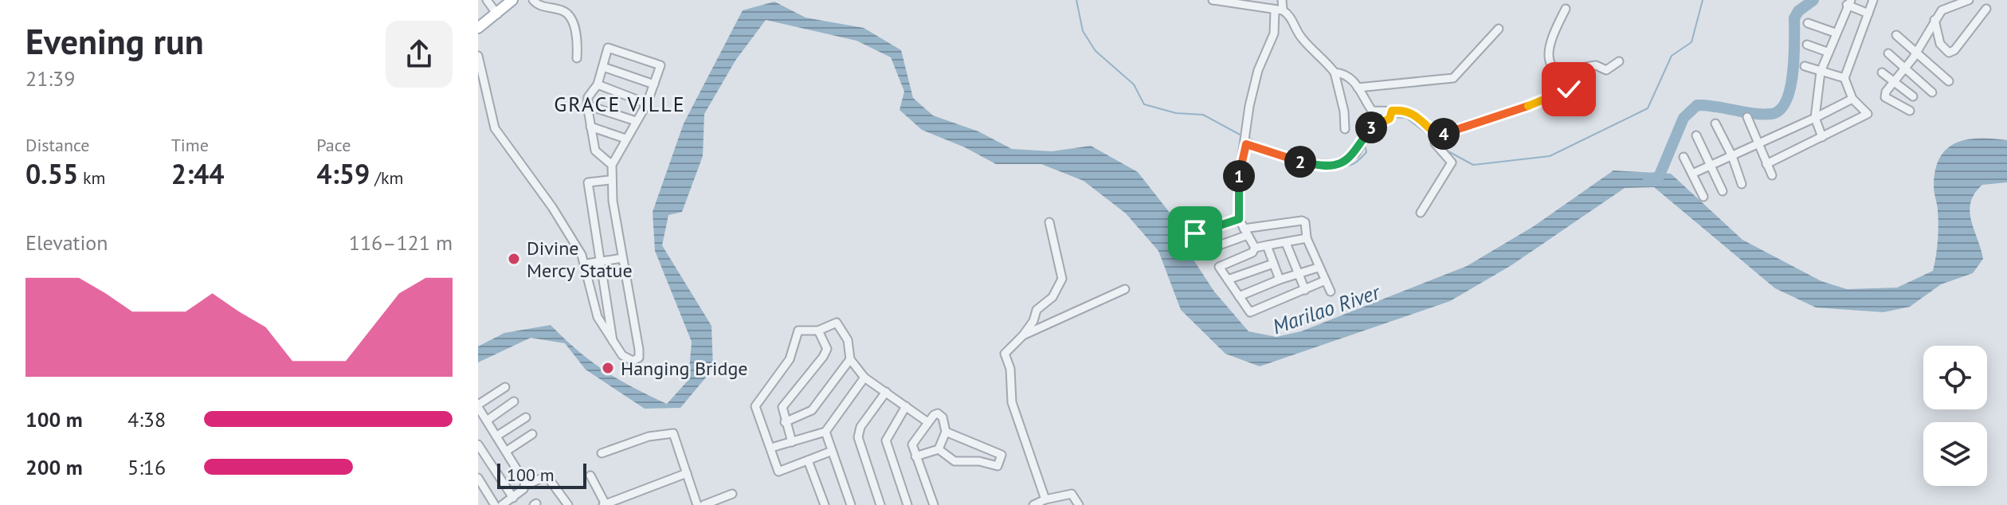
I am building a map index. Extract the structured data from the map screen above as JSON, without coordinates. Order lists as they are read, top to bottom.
{
  "districts": ["GRACE VILLE"],
  "water": ["Marilao River"],
  "places": ["Divine Mercy Statue", "Hanging Bridge"],
  "scale_bar": "100 m",
  "page": {
    "heading": ["Evening run", "21:39"],
    "stats": [
      ["Distance", "0.55 km"],
      ["Time", "2:44"],
      ["Pace", "4:59 /km"]
    ],
    "pins": [
      "3",
      "4",
      "2",
      "1"
    ],
    "chart": ["Elevation", "116–121 m"],
    "list": [
      {
        "name": "100 m",
        "note": "4:38"
      },
      {
        "name": "200 m",
        "note": "5:16"
      }
    ],
    "scale": "100 m"
  }
}
